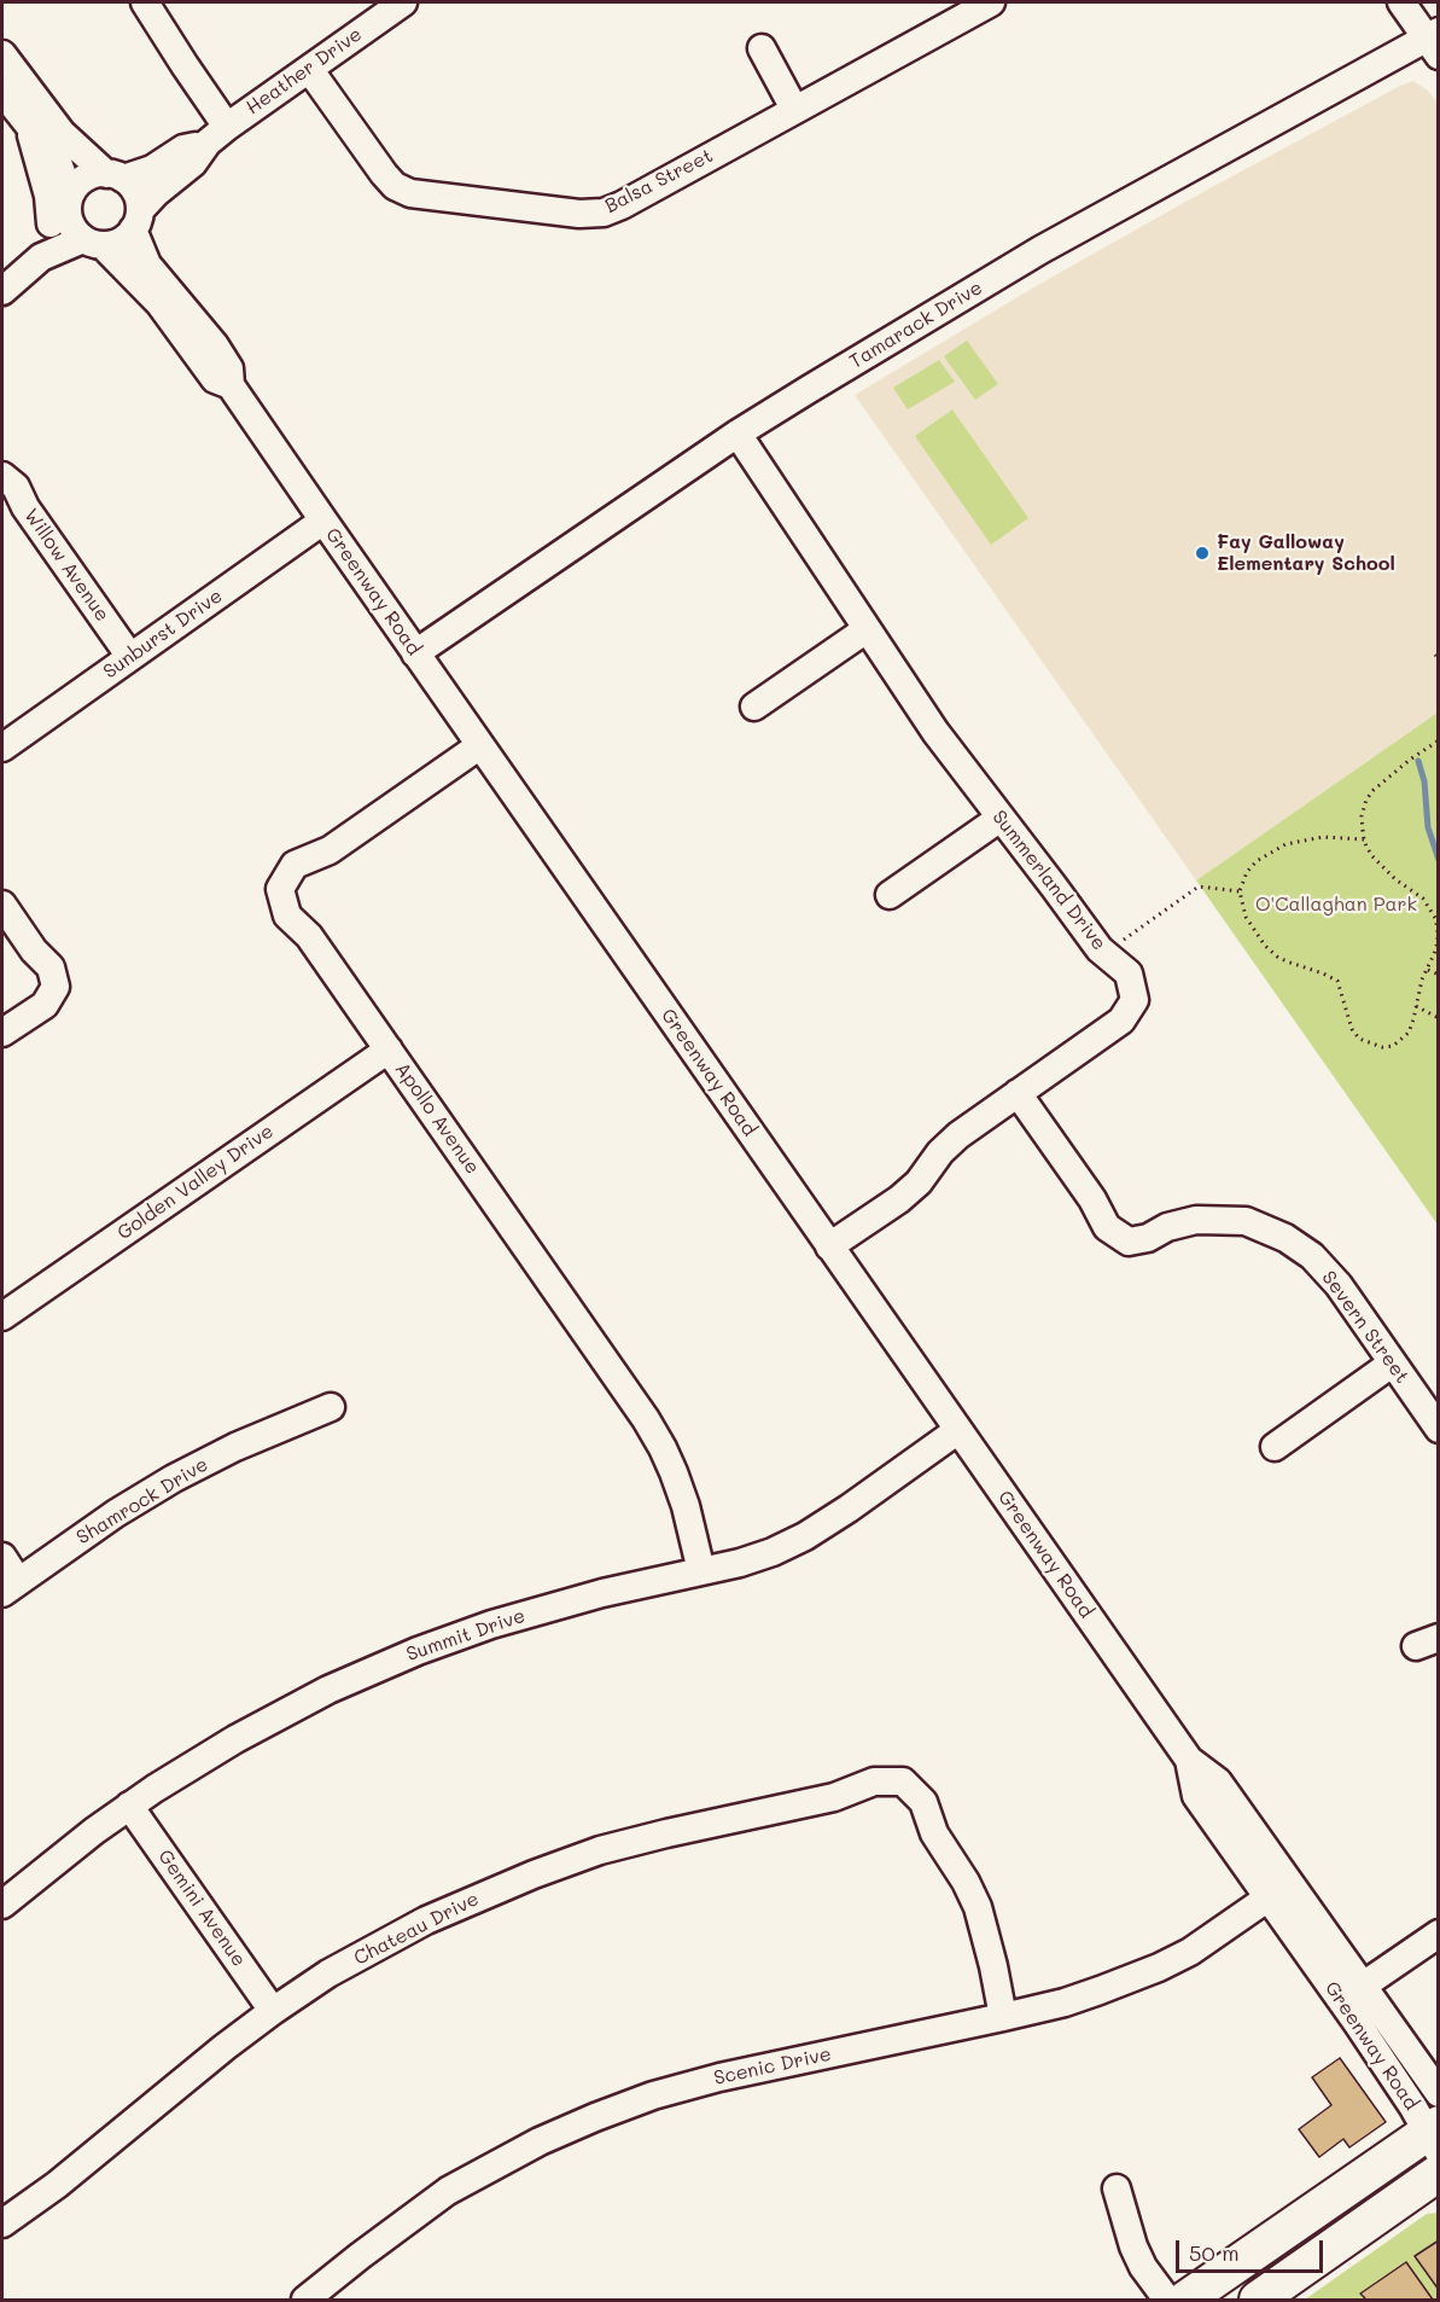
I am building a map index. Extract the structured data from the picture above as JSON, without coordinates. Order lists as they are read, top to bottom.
{
  "streets": {
    "street": [
      "Heather Drive",
      "Balsa Street",
      "Tamarack Drive",
      "Willow Avenue",
      "Greenway Road",
      "Sunburst Drive",
      "Summerland Drive",
      "Apollo Avenue",
      "Golden Valley Drive",
      "Severn Street",
      "Shamrock Drive",
      "Summit Drive",
      "Gemini Avenue",
      "Chateau Drive",
      "Scenic Drive"
    ]
  },
  "crossings": [
    ["Heather Drive", "Balsa Street"],
    ["Heather Drive", "Greenway Road"],
    ["Tamarack Drive", "Greenway Road"],
    ["Tamarack Drive", "Summerland Drive"],
    ["Willow Avenue", "Sunburst Drive"],
    ["Greenway Road", "Sunburst Drive"],
    ["Greenway Road", "Summerland Drive"],
    ["Greenway Road", "Apollo Avenue"],
    ["Greenway Road", "Summit Drive"],
    ["Greenway Road", "Scenic Drive"],
    ["Summerland Drive", "Severn Street"],
    ["Apollo Avenue", "Golden Valley Drive"],
    ["Apollo Avenue", "Summit Drive"],
    ["Summit Drive", "Gemini Avenue"],
    ["Gemini Avenue", "Chateau Drive"],
    ["Chateau Drive", "Scenic Drive"]
  ],
  "parks": ["O'Callaghan Park"],
  "places": ["Fay Galloway Elementary School"],
  "scale_bar": "50 m"
}
